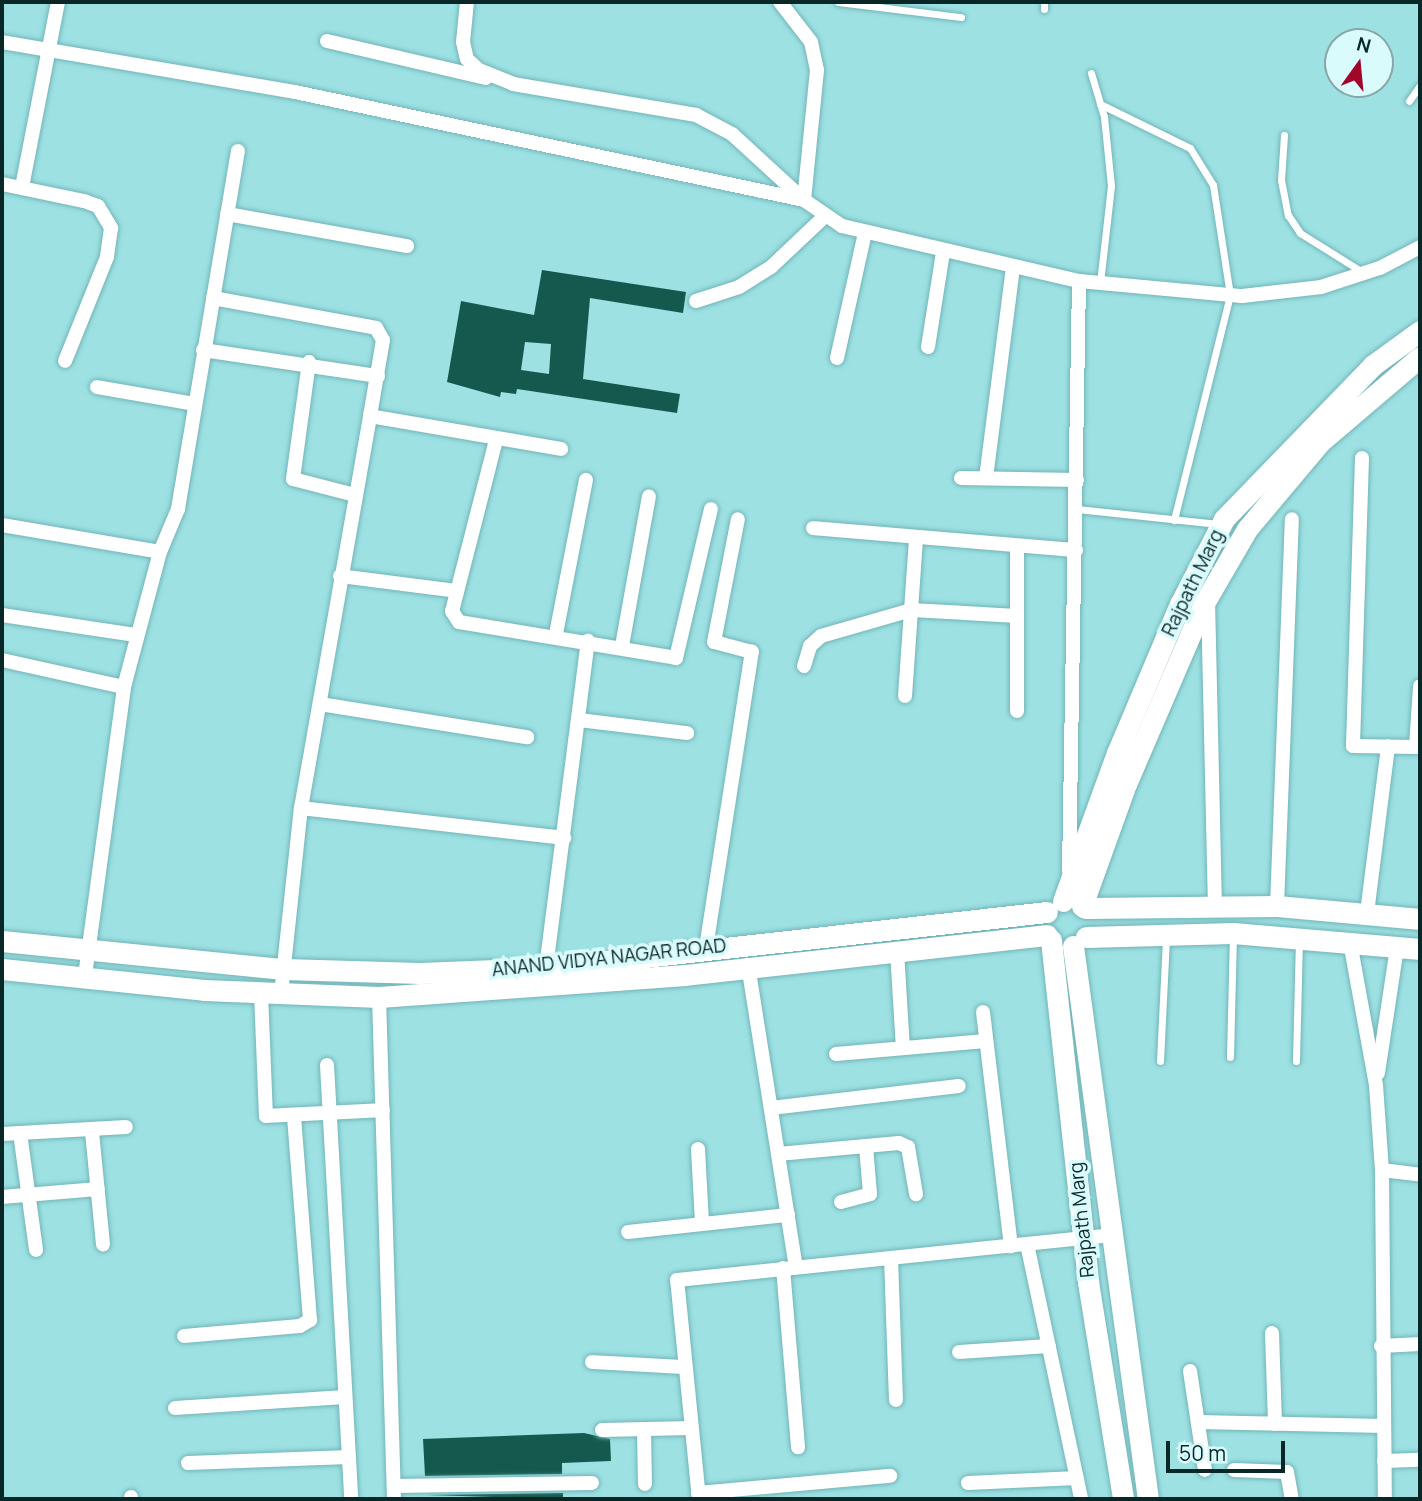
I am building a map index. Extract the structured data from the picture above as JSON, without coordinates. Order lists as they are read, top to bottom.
{
  "streets": {
    "main road": ["Rajpath Marg", "ANAND VIDYA NAGAR ROAD"]
  },
  "crossings": [
    ["Rajpath Marg", "ANAND VIDYA NAGAR ROAD"]
  ],
  "scale_bar": "50 m",
  "north": "top"
}
